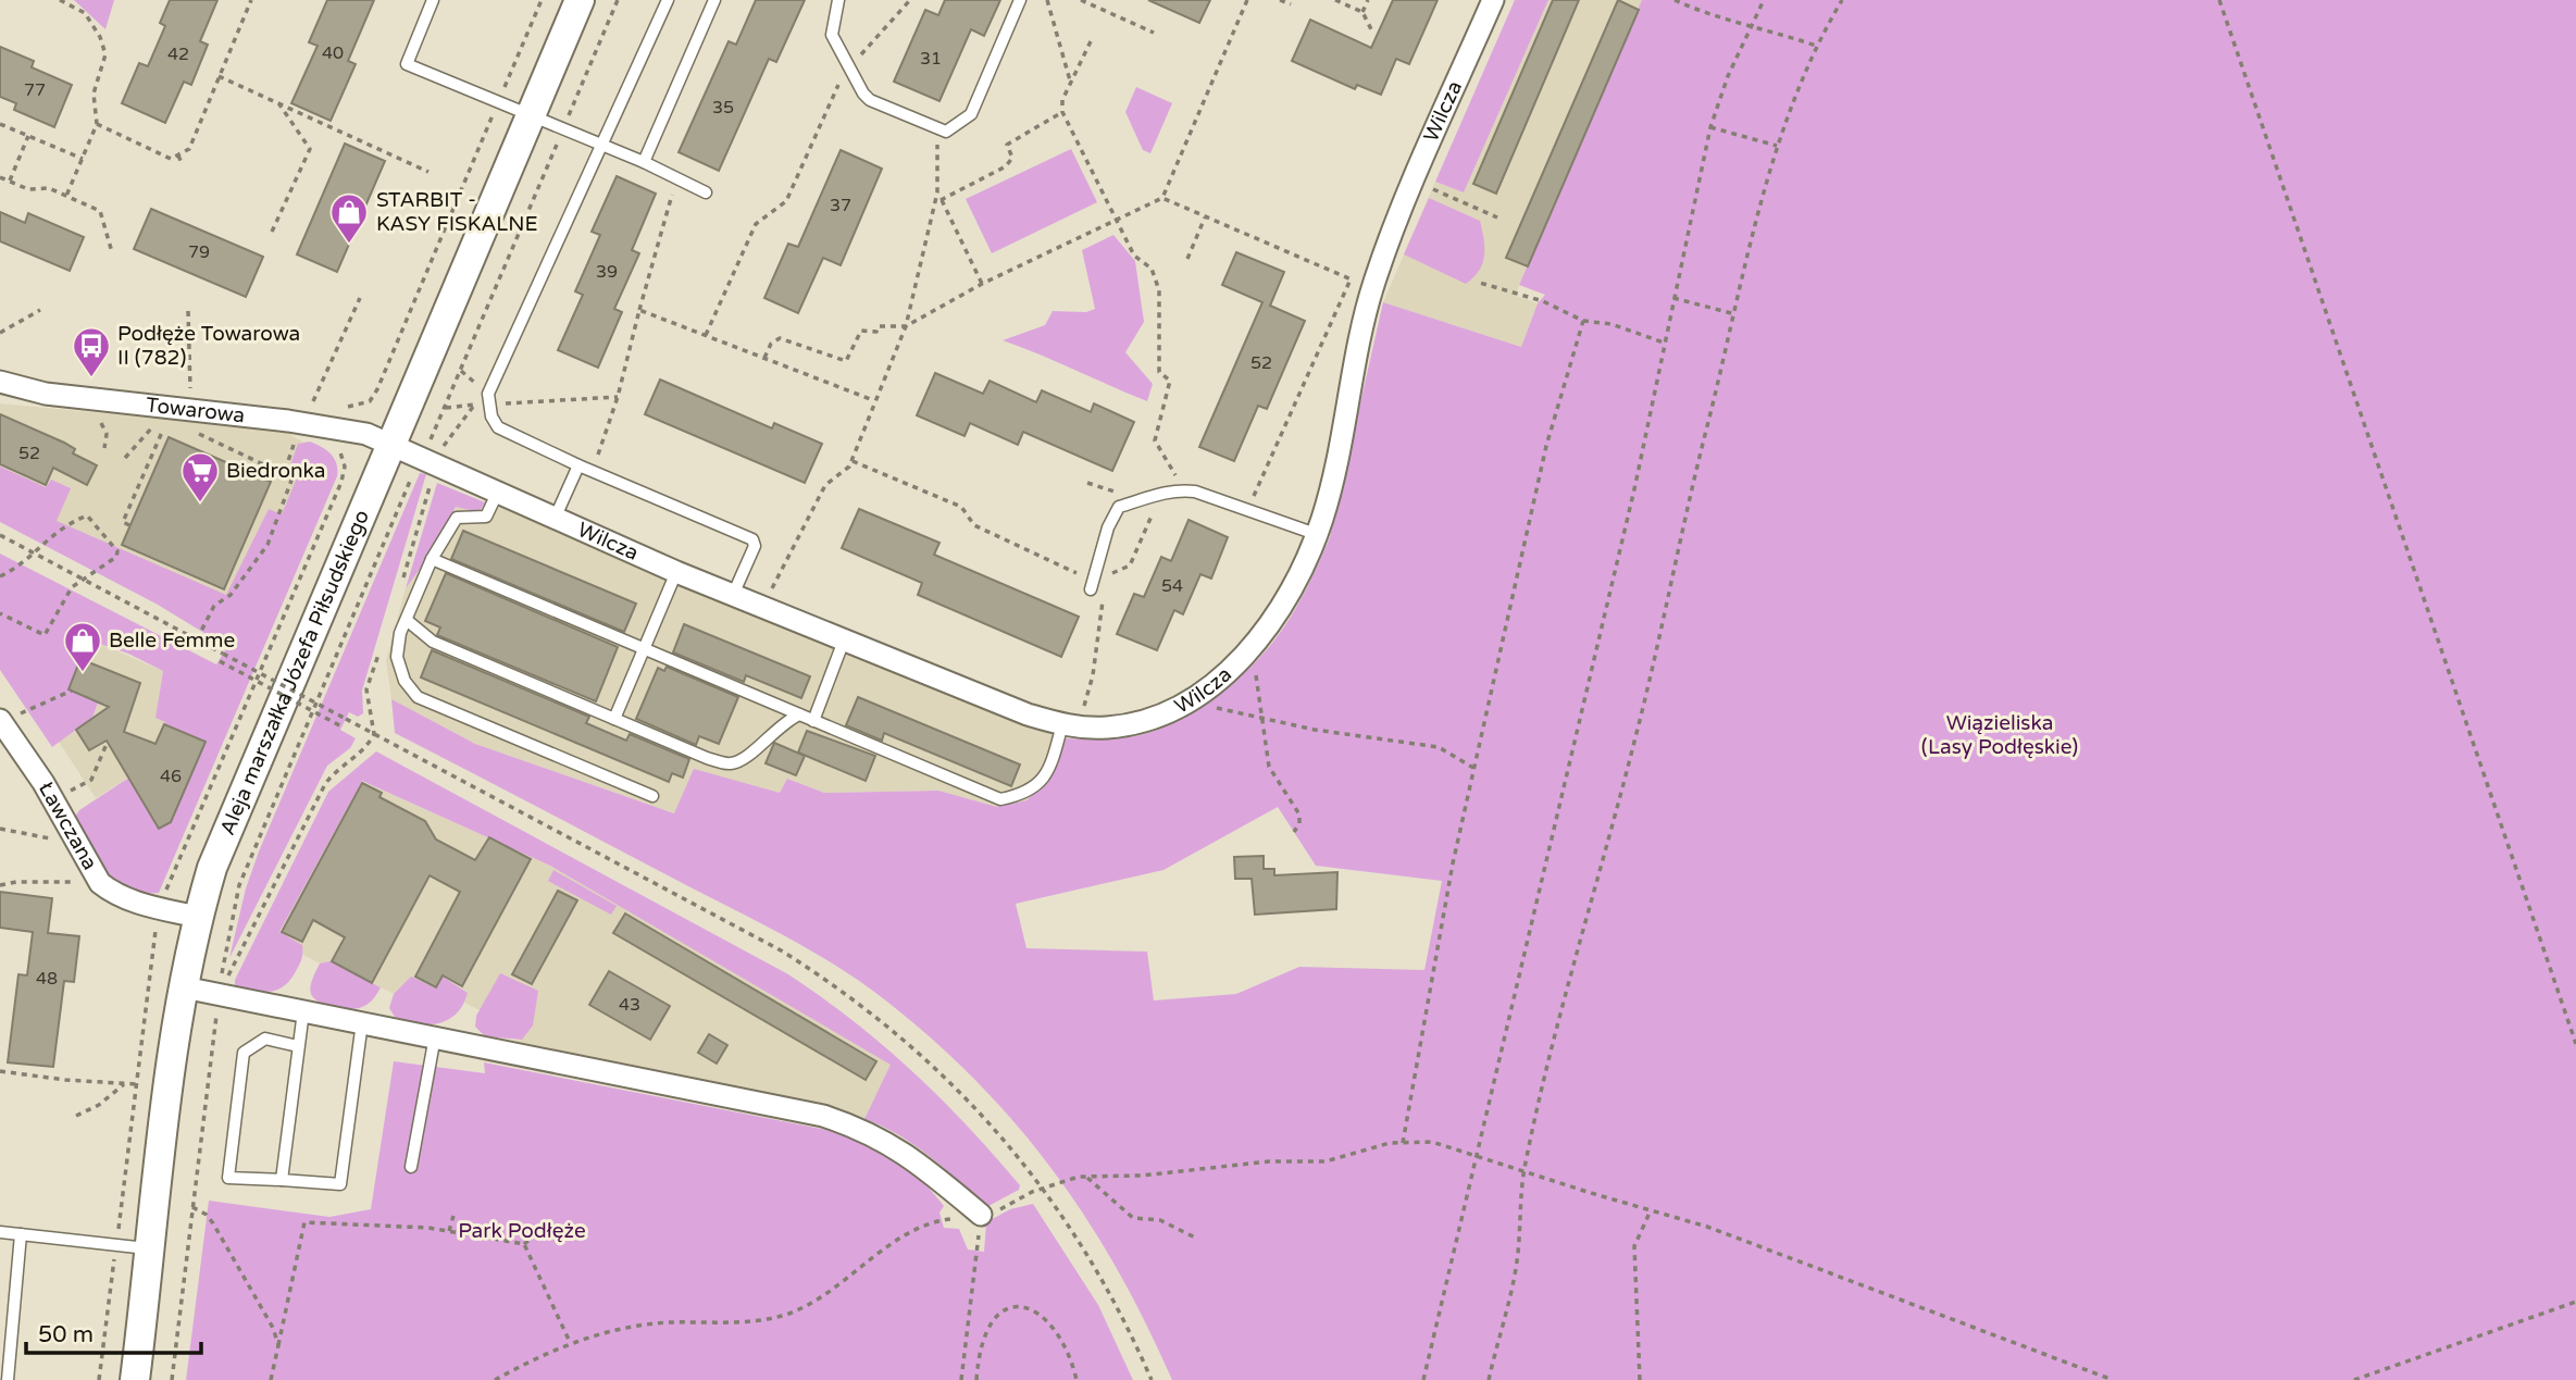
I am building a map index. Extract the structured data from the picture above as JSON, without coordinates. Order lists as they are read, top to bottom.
{
  "streets": {
    "street": [
      "Wilcza",
      "Towarowa",
      "Aleja marszałka Józefa Piłsudskiego",
      "Ławczana"
    ]
  },
  "crossings": [
    ["Wilcza", "Towarowa"],
    ["Towarowa", "Aleja marszałka Józefa Piłsudskiego"],
    ["Aleja marszałka Józefa Piłsudskiego", "Ławczana"]
  ],
  "parks": ["Wiązieliska (Lasy Podłęskie)", "Park Podłęże"],
  "places": {
    "shop": ["STARBIT - KASY FISKALNE", "Belle Femme"],
    "bus stop": ["Podłęże Towarowa II (782)"],
    "supermarket": ["Biedronka"]
  },
  "house_numbers": [
    "40",
    "42",
    "31",
    "77",
    "35",
    "37",
    "79",
    "39",
    "52",
    "52",
    "54",
    "46",
    "48",
    "43"
  ],
  "scale_bar": "50 m"
}
